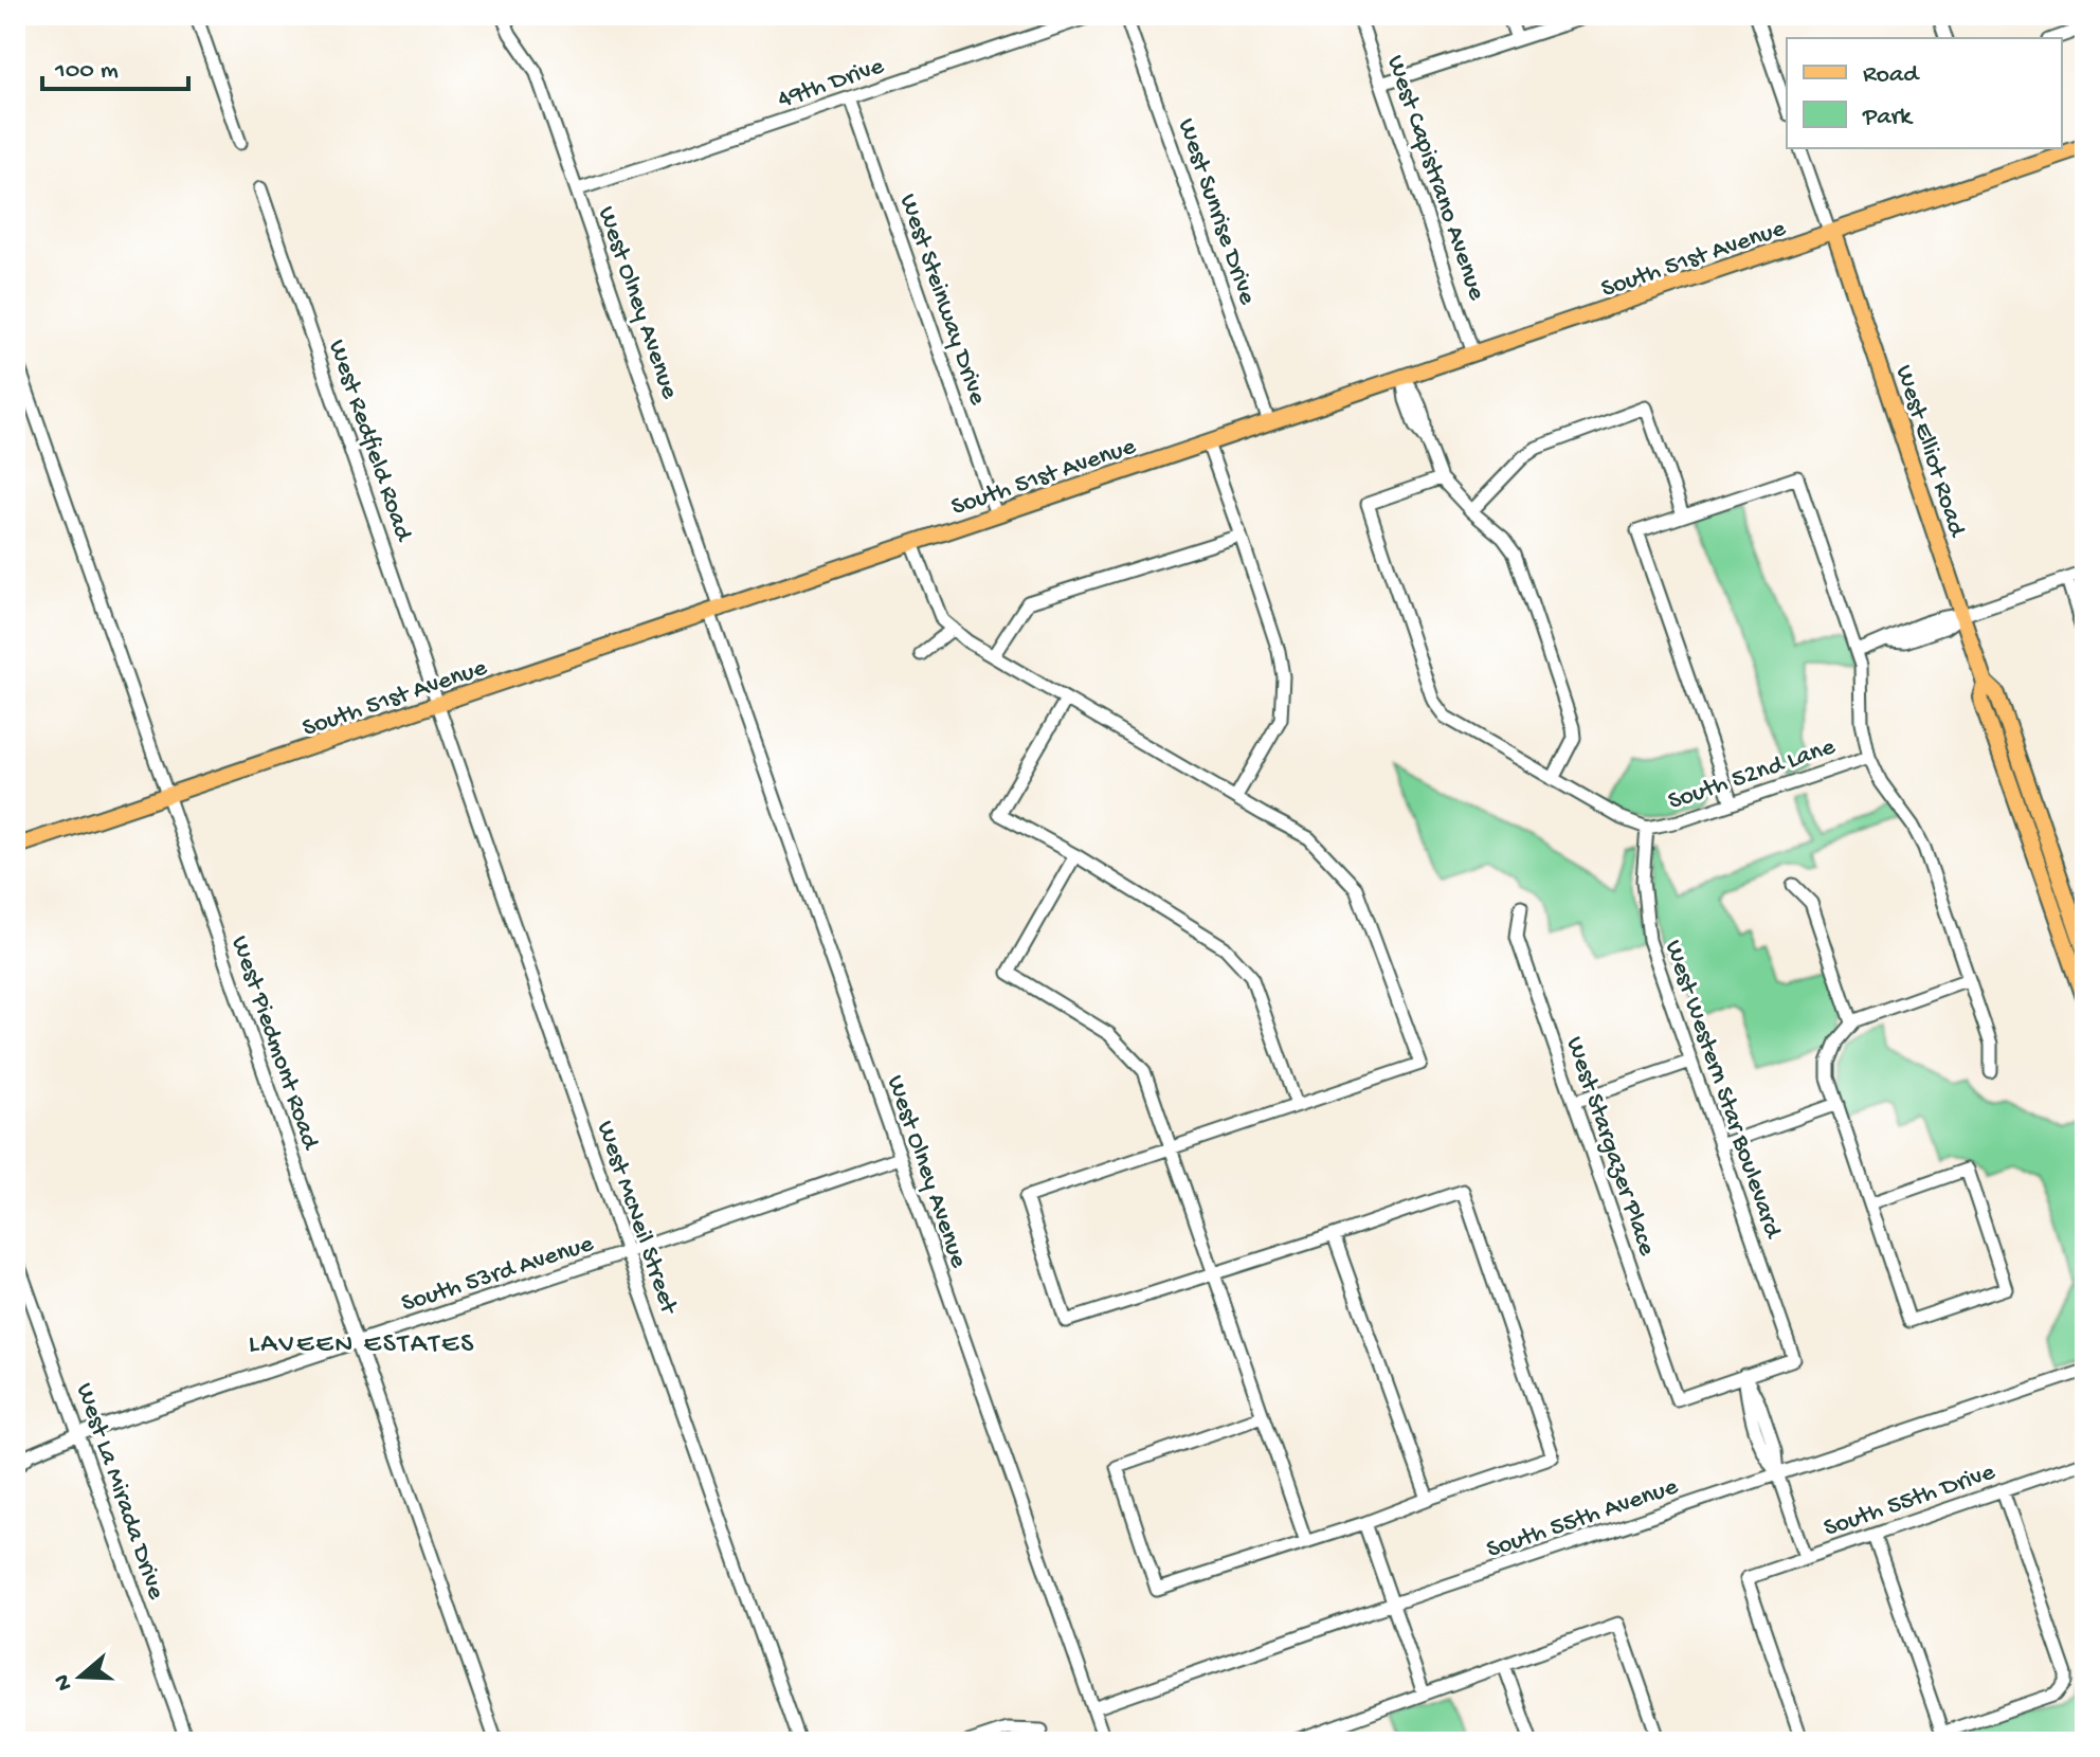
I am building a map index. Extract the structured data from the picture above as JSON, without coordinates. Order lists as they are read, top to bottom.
{
  "streets": {
    "main road": ["South 51st Avenue", "West Elliot Road"],
    "street": [
      "49th Drive",
      "West Capistrano Avenue",
      "West Sunrise Drive",
      "West Steinway Drive",
      "West Olney Avenue",
      "West Redfield Road",
      "South 52nd Lane",
      "West Piedmont Road",
      "West Western Star Boulevard",
      "West Stargazer Place",
      "West McNeil Street",
      "South 53rd Avenue",
      "West La Mirada Drive",
      "South 55th Drive",
      "South 55th Avenue"
    ]
  },
  "crossings": [
    ["49th Drive", "West Steinway Drive"],
    ["49th Drive", "West Olney Avenue"],
    ["West Capistrano Avenue", "South 51st Avenue"],
    ["West Sunrise Drive", "South 51st Avenue"],
    ["South 51st Avenue", "West Steinway Drive"],
    ["South 51st Avenue", "West Olney Avenue"],
    ["South 51st Avenue", "West Redfield Road"],
    ["South 51st Avenue", "West Elliot Road"],
    ["South 51st Avenue", "West Piedmont Road"],
    ["South 51st Avenue", "West McNeil Street"],
    ["West Olney Avenue", "South 53rd Avenue"],
    ["West Olney Avenue", "South 55th Avenue"],
    ["West Redfield Road", "West McNeil Street"],
    ["South 52nd Lane", "West Western Star Boulevard"],
    ["West Piedmont Road", "South 53rd Avenue"],
    ["West Western Star Boulevard", "West Stargazer Place"],
    ["West McNeil Street", "South 53rd Avenue"],
    ["South 53rd Avenue", "West La Mirada Drive"]
  ],
  "districts": ["LAVEEN ESTATES"],
  "legend": ["Road", "Park"],
  "scale_bar": "100 m",
  "north": "left"
}
